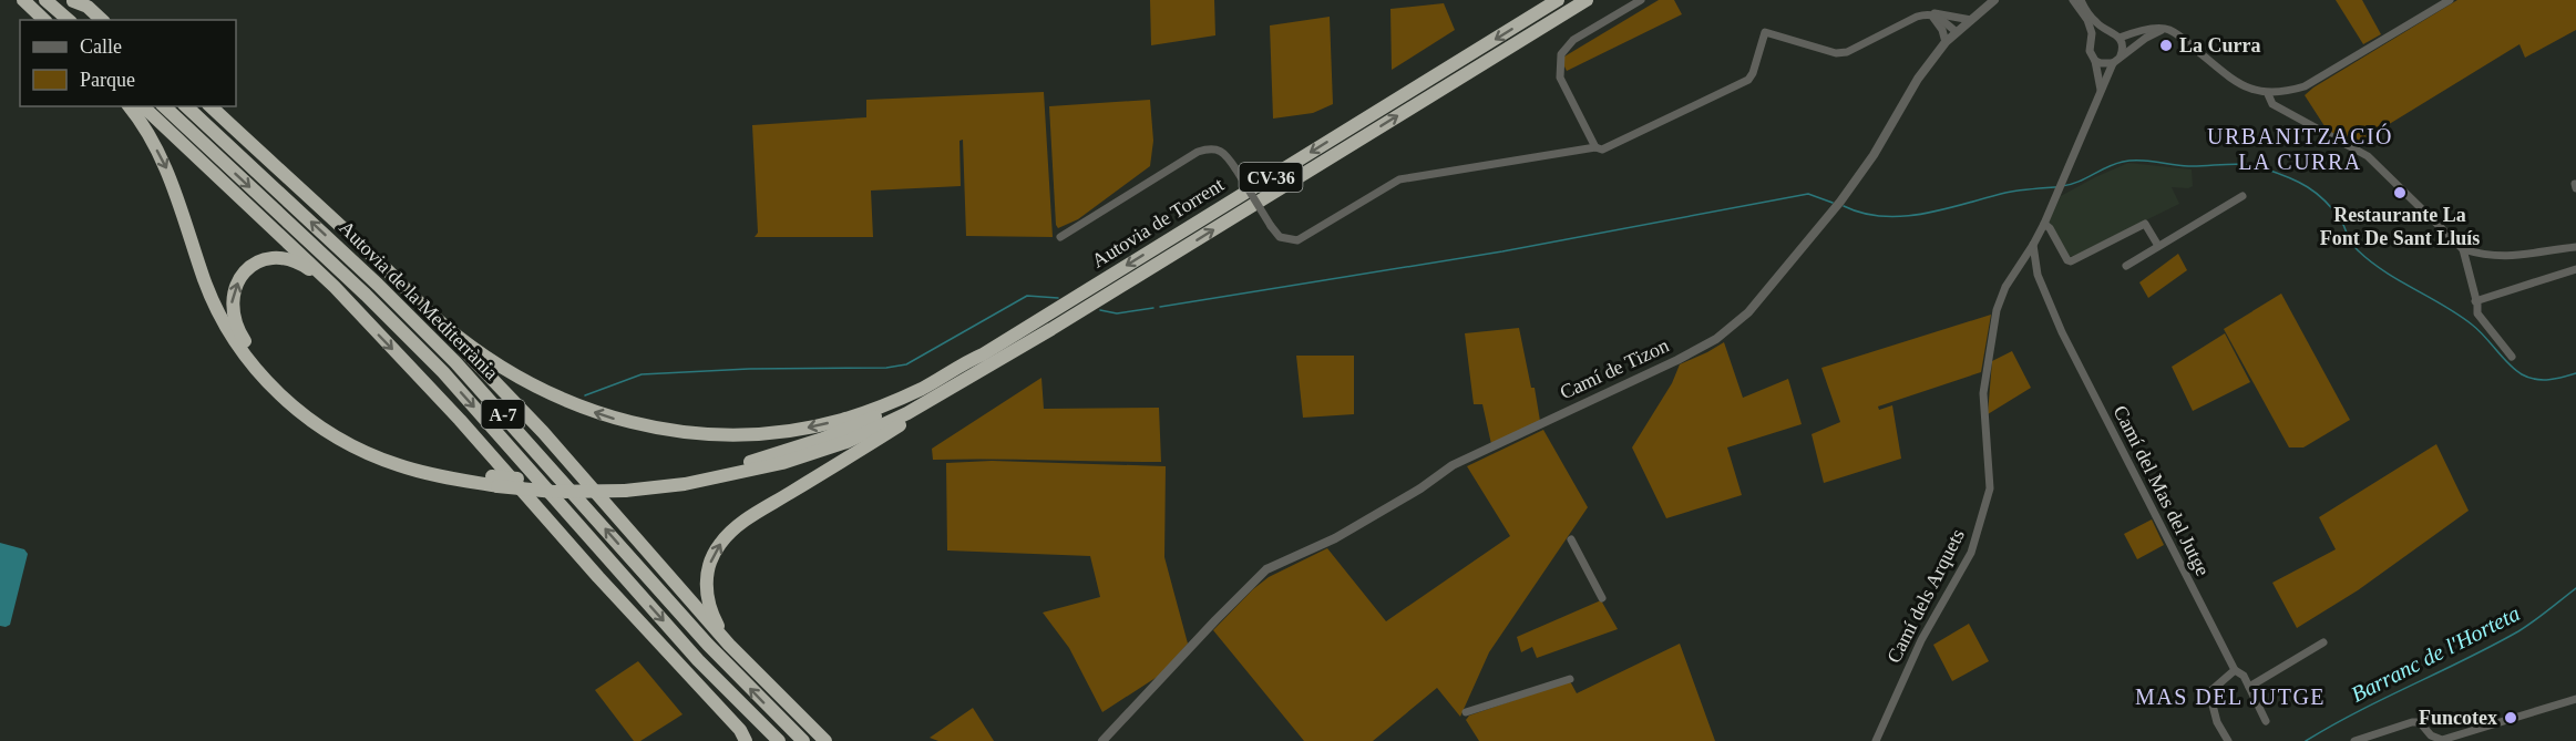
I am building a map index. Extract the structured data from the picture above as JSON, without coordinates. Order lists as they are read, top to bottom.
{
  "streets": {
    "highway": [
      "CV-36",
      "Autovia de Torrent",
      "Autovia de la Mediterrània",
      "A-7"
    ],
    "street": ["Camí de Tizon", "Camí del Mas del Jutge", "Camí dels Arquets"]
  },
  "crossings": [
    ["Camí del Mas del Jutge", "Camí dels Arquets"]
  ],
  "districts": ["URBANITZACIÓ LA CURRA", "MAS DEL JUTGE"],
  "water": ["Barranc de l'Horteta"],
  "places": ["La Curra", "Restaurante La Font De Sant Lluís", "Funcotex"],
  "legend": ["Calle", "Parque"]
}
